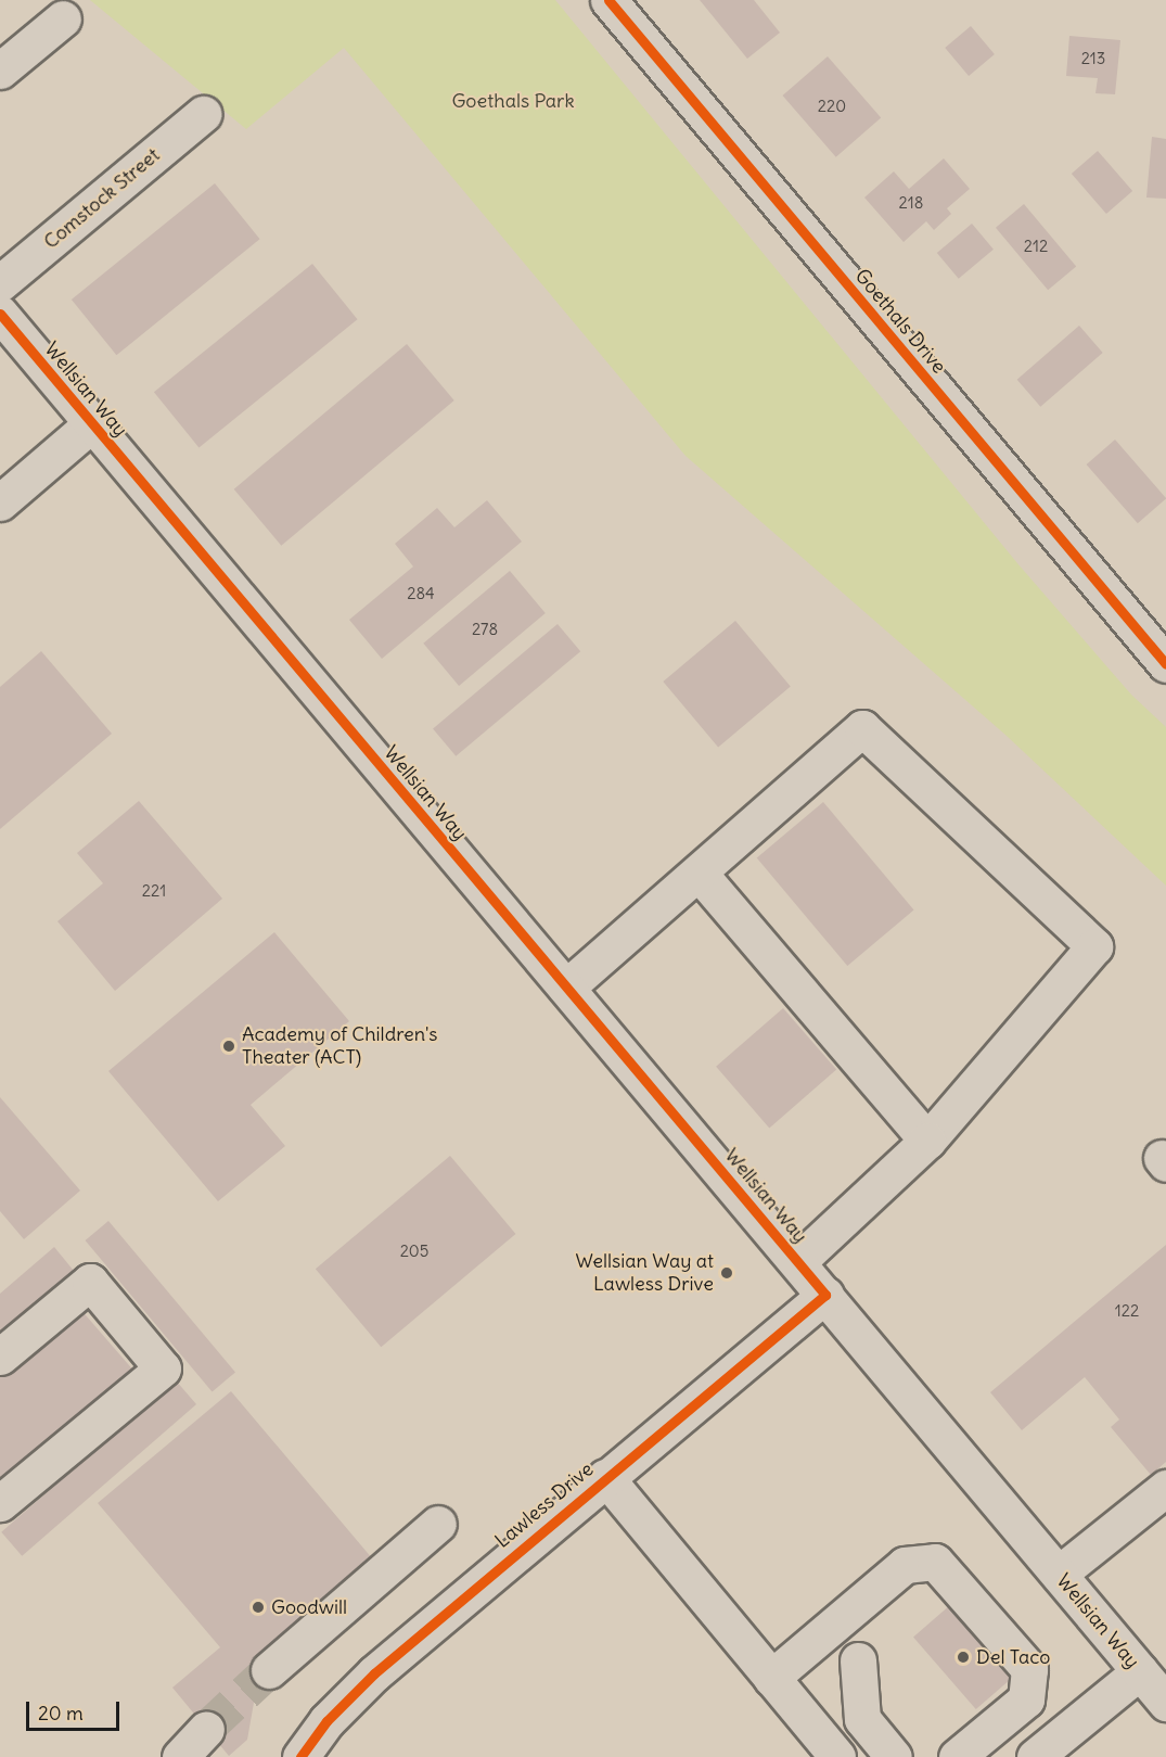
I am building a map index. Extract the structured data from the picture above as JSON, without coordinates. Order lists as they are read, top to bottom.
{
  "streets": {
    "street": [
      "Comstock Street",
      "Goethals Drive",
      "Wellsian Way",
      "Lawless Drive"
    ]
  },
  "crossings": [
    ["Wellsian Way", "Lawless Drive"]
  ],
  "parks": ["Goethals Park"],
  "places": [
    "Academy of Children's Theater (ACT)",
    "Wellsian Way at Lawless Drive",
    "Goodwill",
    "Del Taco"
  ],
  "house_numbers": [
    "213",
    "220",
    "218",
    "212",
    "284",
    "278",
    "221",
    "205",
    "122"
  ],
  "scale_bar": "20 m"
}
